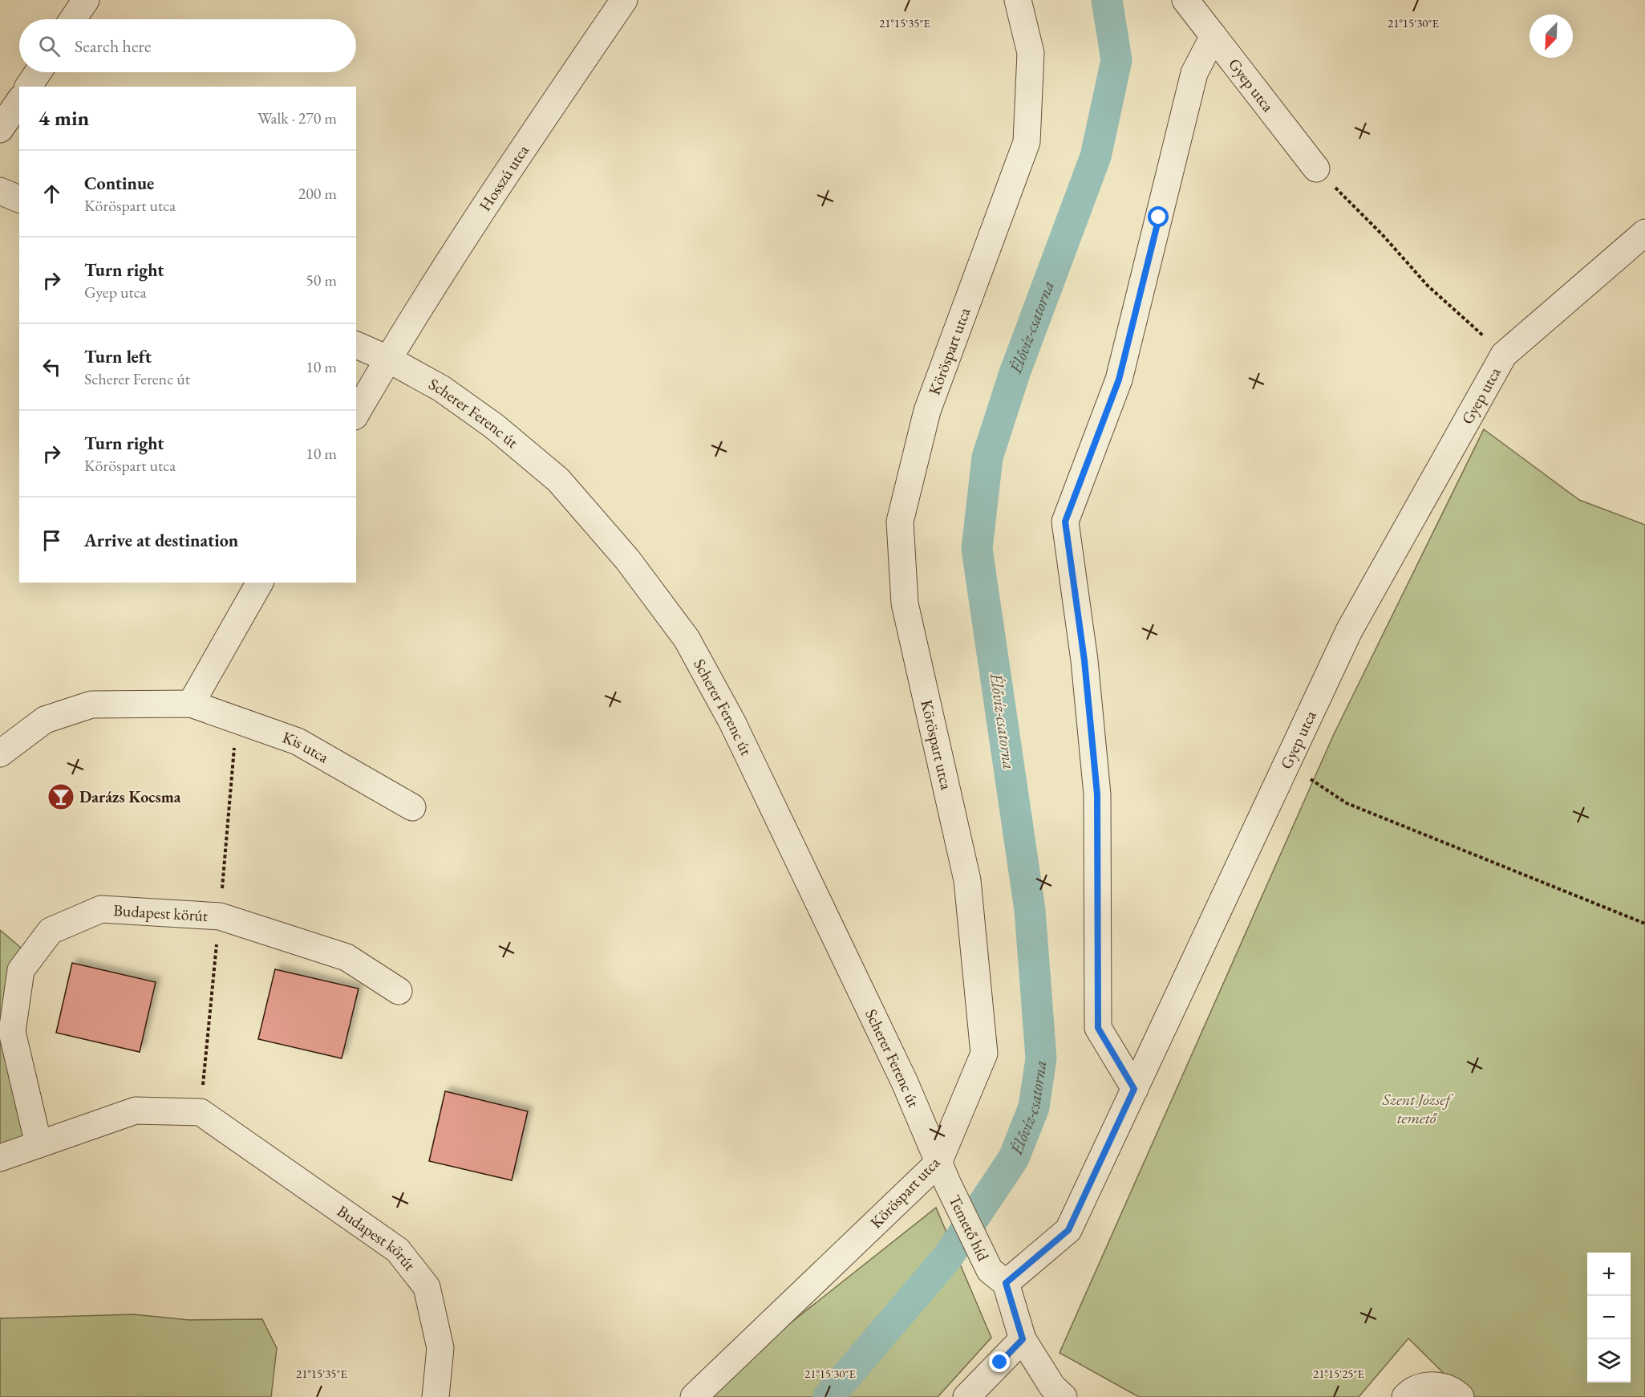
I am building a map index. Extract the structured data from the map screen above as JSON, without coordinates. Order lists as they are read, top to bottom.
{
  "streets": {
    "street": [
      "Gyep utca",
      "Hosszú utca",
      "Köröspart utca",
      "Scherer Ferenc út",
      "Kis utca",
      "Budapest körút",
      "Temető híd"
    ]
  },
  "crossings": [
    ["Gyep utca", "Temető híd"],
    ["Hosszú utca", "Scherer Ferenc út"],
    ["Köröspart utca", "Scherer Ferenc út"],
    ["Köröspart utca", "Temető híd"],
    ["Scherer Ferenc út", "Temető híd"]
  ],
  "water": ["Élővíz-csatorna"],
  "parks": ["Szent József temető"],
  "places": {
    "bar": ["Darázs Kocsma"]
  },
  "north": "bottom left",
  "page": {
    "search": "Search here",
    "heading": ["4 min", "Walk · 270 m"],
    "list": [
      ["Continue", "Köröspart utca", "200 m"],
      ["Turn right", "Gyep utca", "50 m"],
      ["Turn left", "Scherer Ferenc út", "10 m"],
      ["Turn right", "Köröspart utca", "10 m"],
      "Arrive at destination"
    ],
    "map_buttons": ["+", "−"]
  },
  "coordinates": ["21°15'35\"E", "21°15'30\"E", "21°15'25\"E"]
}
